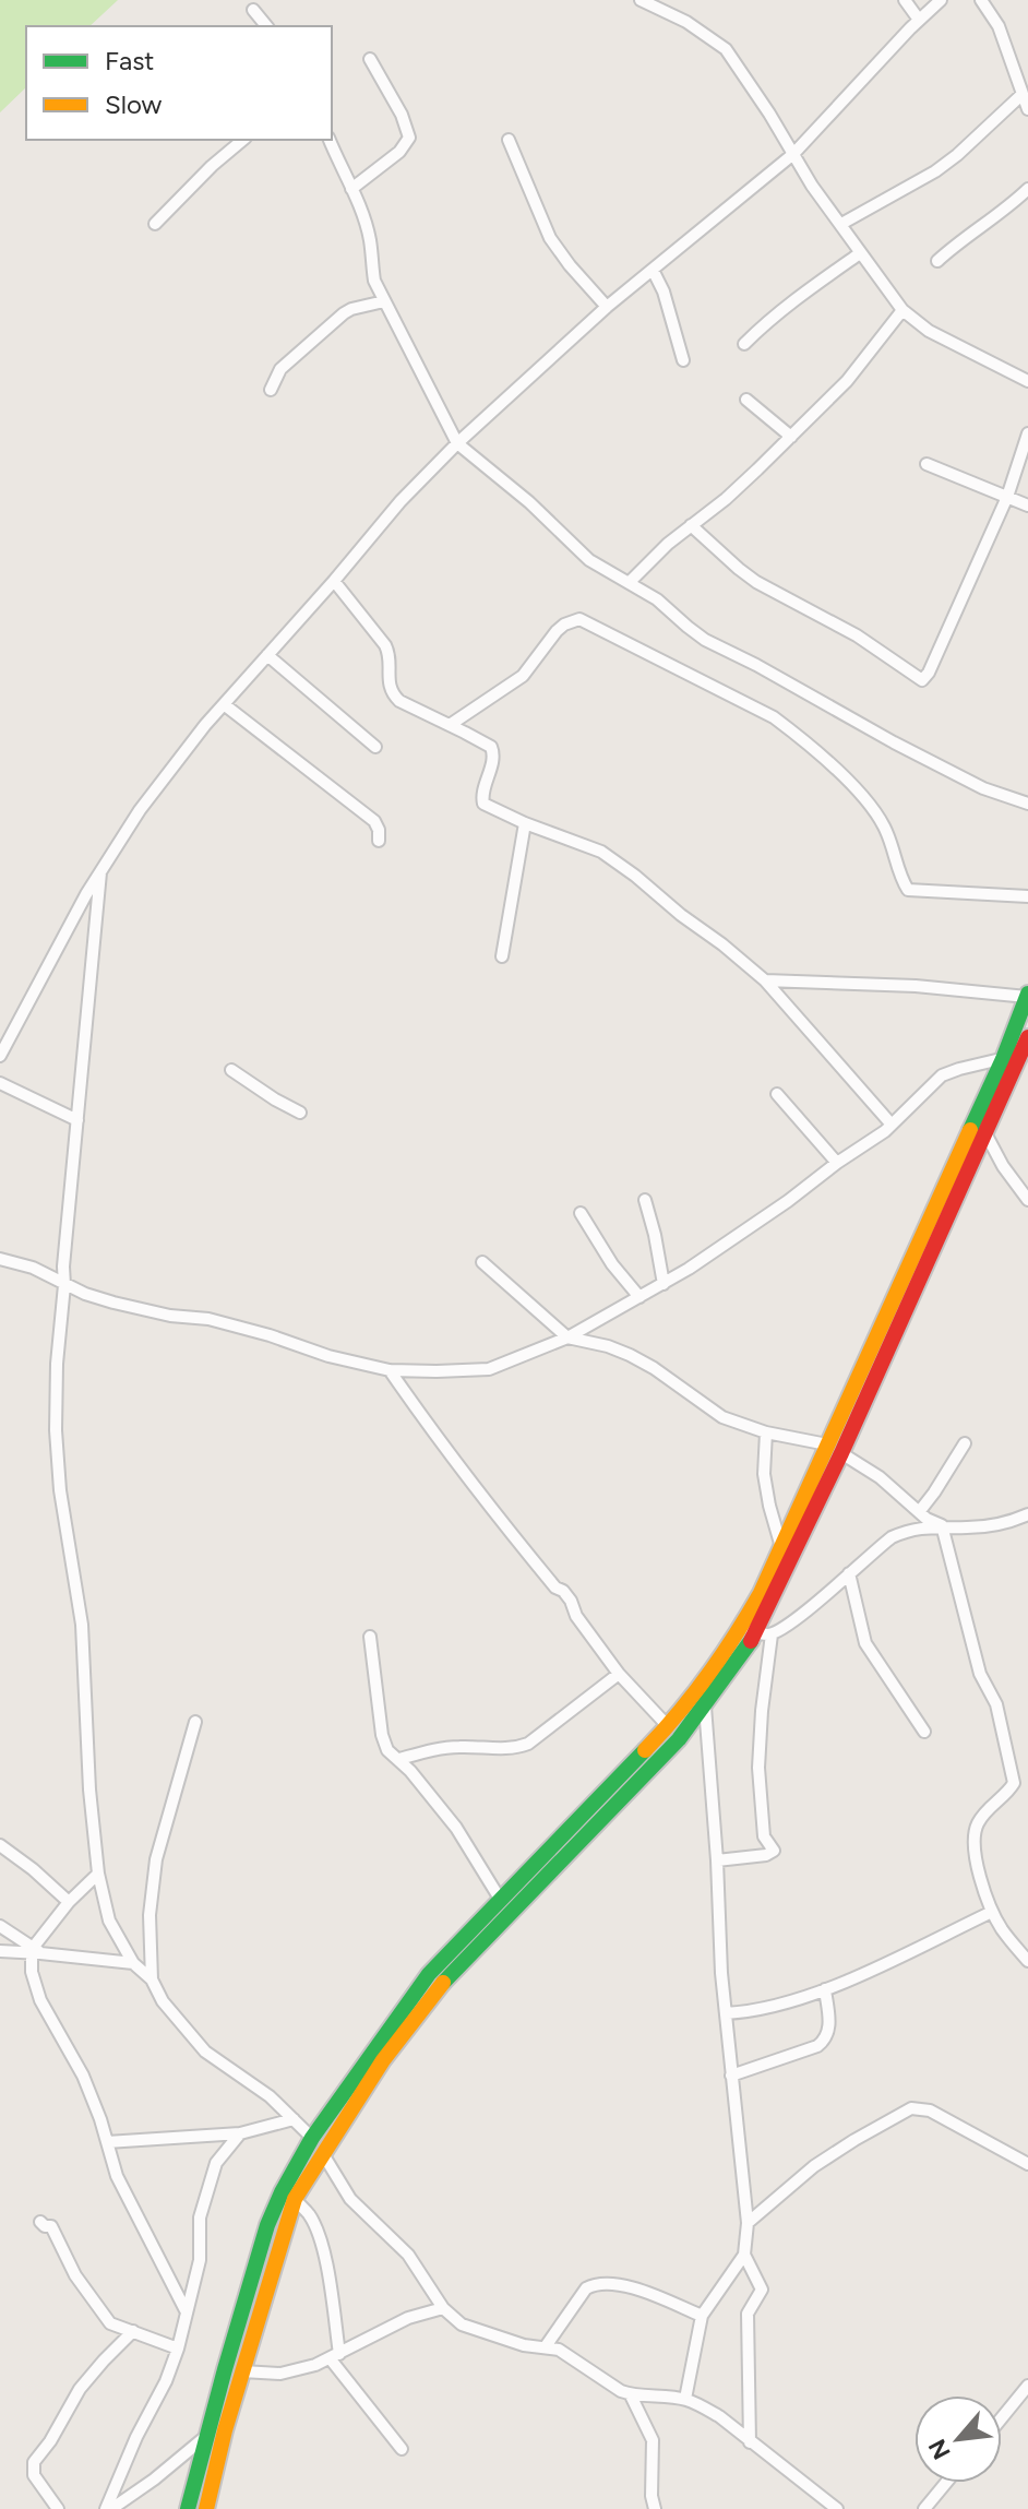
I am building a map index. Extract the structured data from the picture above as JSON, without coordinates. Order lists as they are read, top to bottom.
{
  "legend": ["Fast", "Slow"],
  "north": "bottom left"
}
